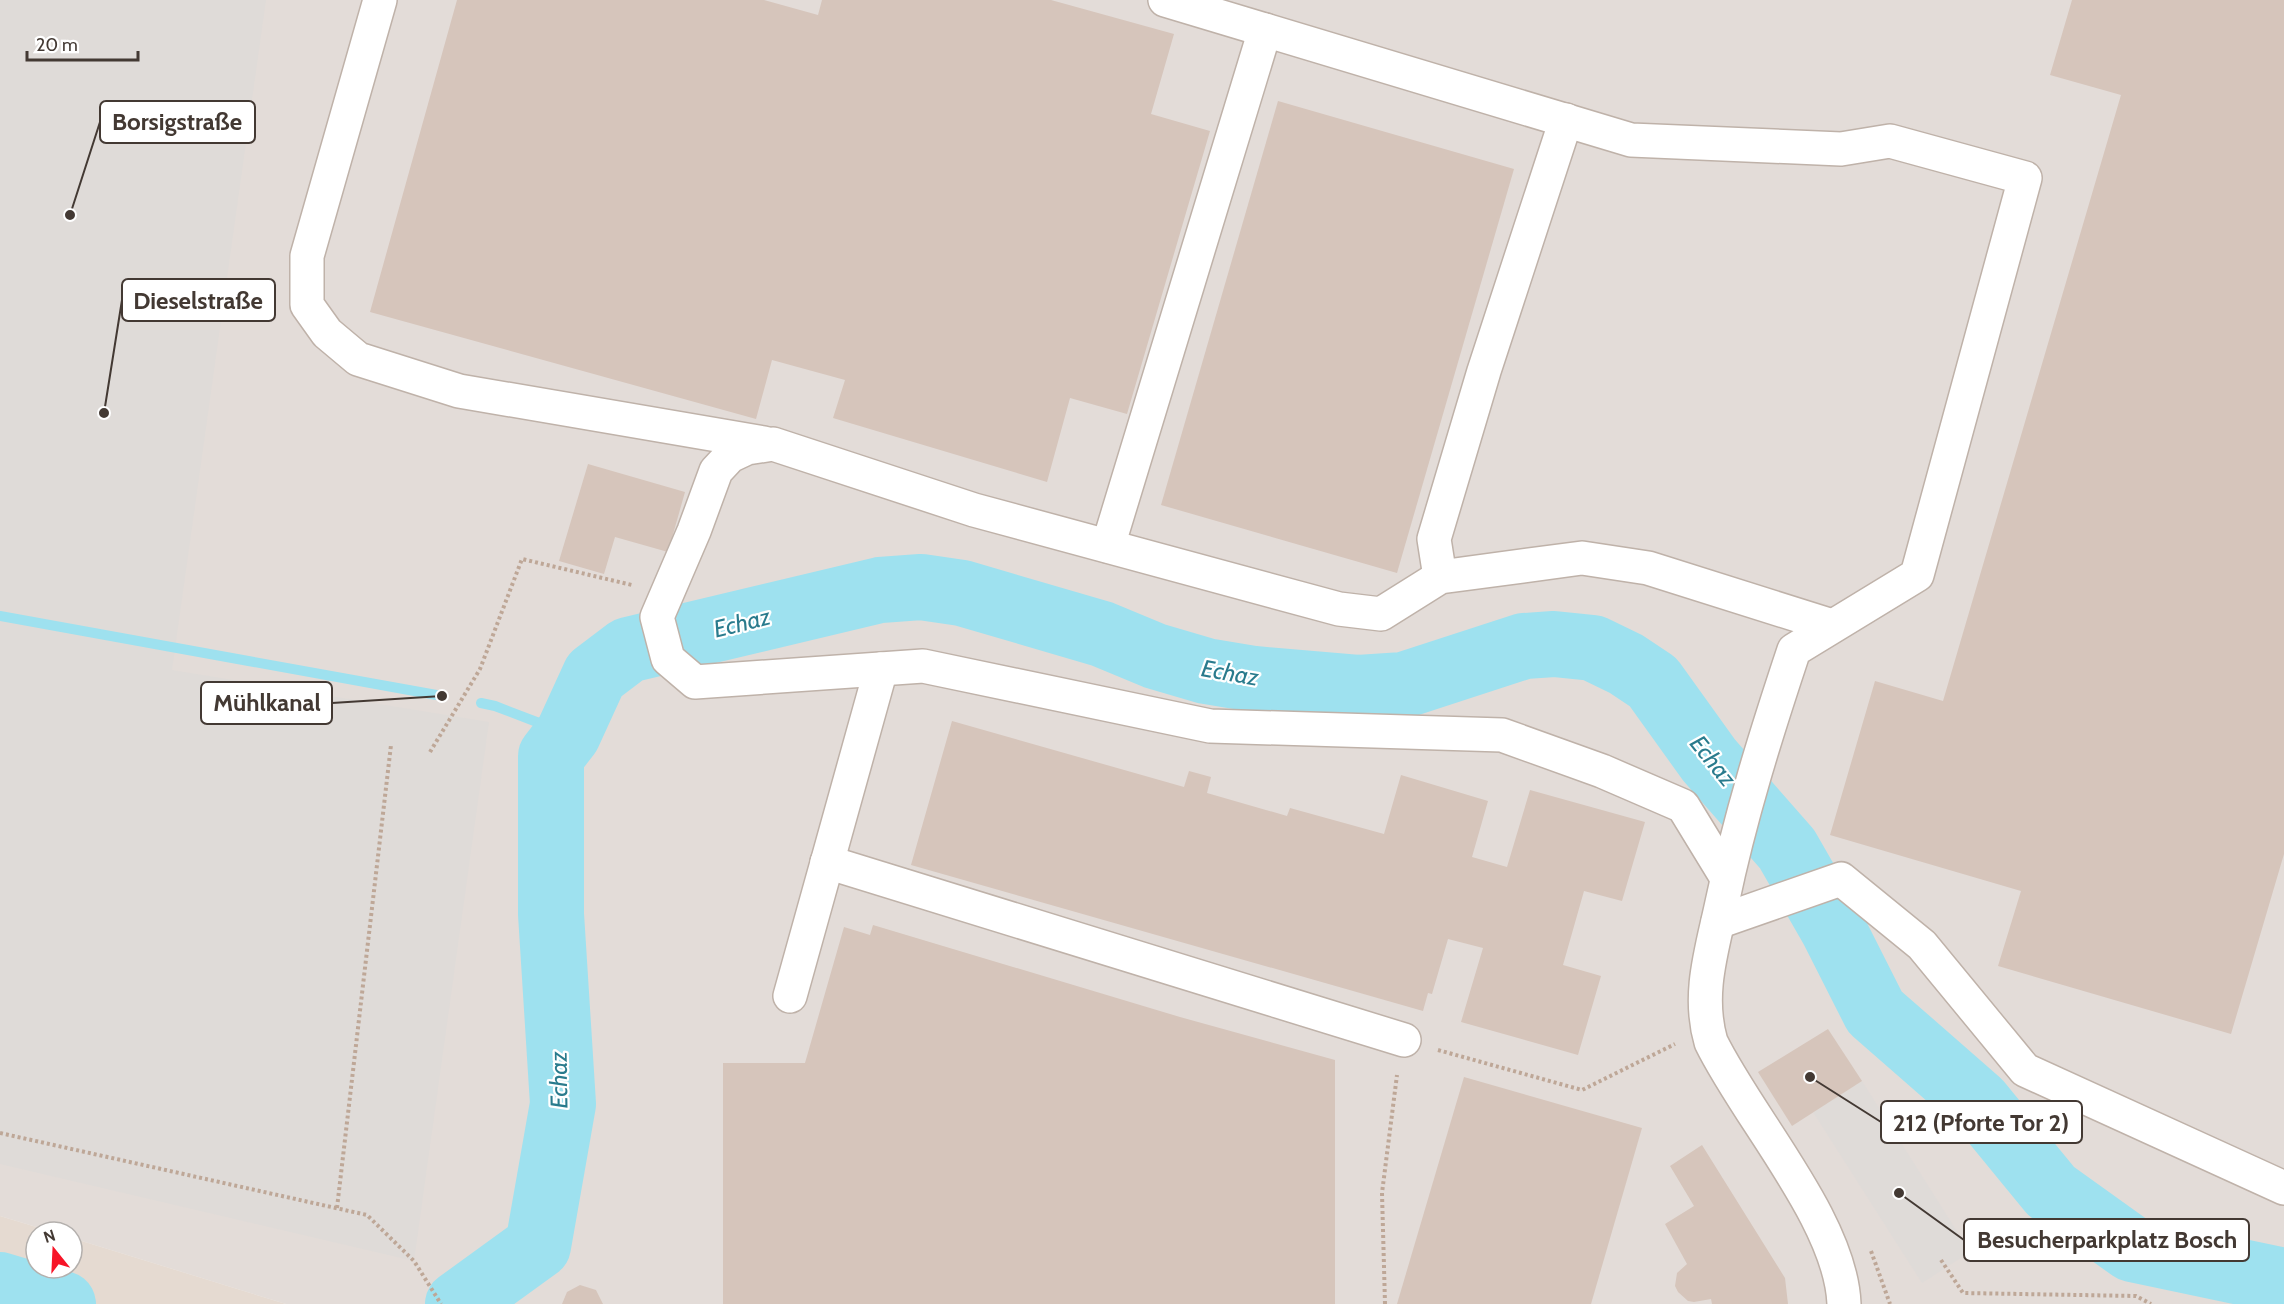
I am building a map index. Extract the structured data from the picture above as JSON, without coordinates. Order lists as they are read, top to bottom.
{
  "water": ["Echaz"],
  "places": [
    "Borsigstraße",
    "Dieselstraße",
    "Mühlkanal",
    "212 (Pforte Tor 2)",
    "Besucherparkplatz Bosch"
  ],
  "scale_bar": "20 m",
  "north": "top"
}
